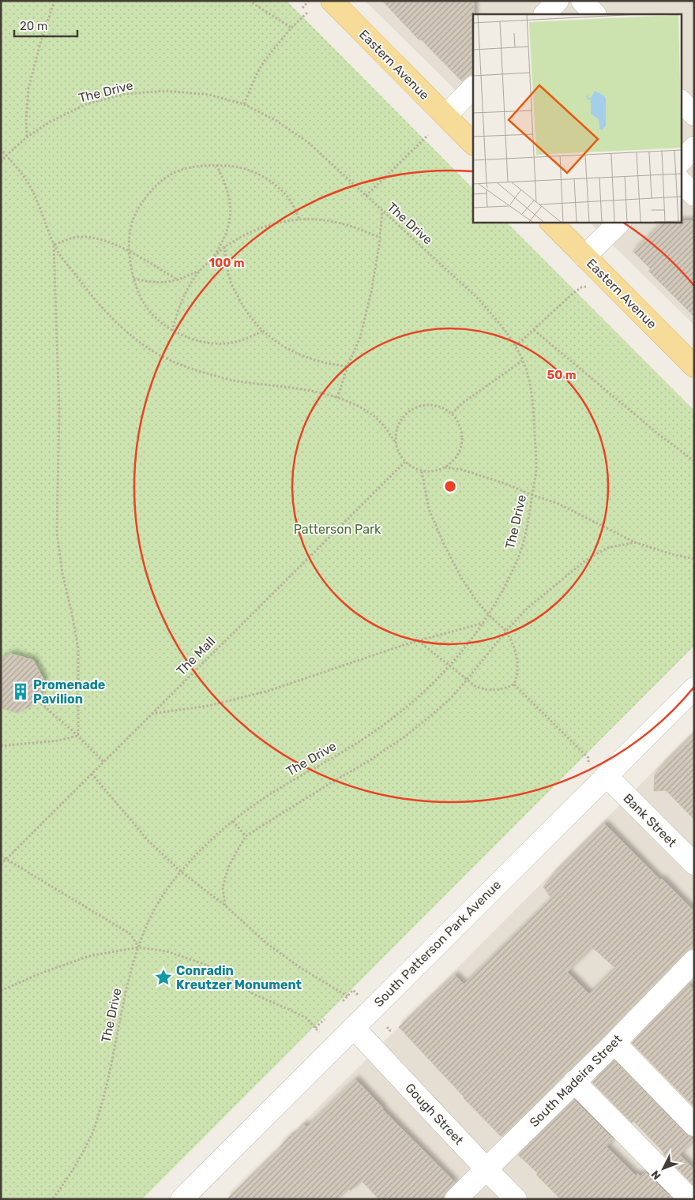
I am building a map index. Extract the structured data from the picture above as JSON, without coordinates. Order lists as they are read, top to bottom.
{
  "streets": {
    "main road": ["Eastern Avenue"],
    "street": [
      "Bank Street",
      "South Patterson Park Avenue",
      "South Madeira Street",
      "Gough Street"
    ],
    "path": ["The Drive", "The Mall"]
  },
  "crossings": [
    ["Bank Street", "South Patterson Park Avenue"],
    ["South Patterson Park Avenue", "Gough Street"],
    ["South Madeira Street", "Gough Street"]
  ],
  "parks": ["Patterson Park"],
  "places": {
    "building": ["Promenade Pavilion"],
    "place": ["Conradin Kreutzer Monument"]
  },
  "scale_bar": "20 m",
  "north": "bottom left",
  "rings": ["100 m", "50 m"]
}
